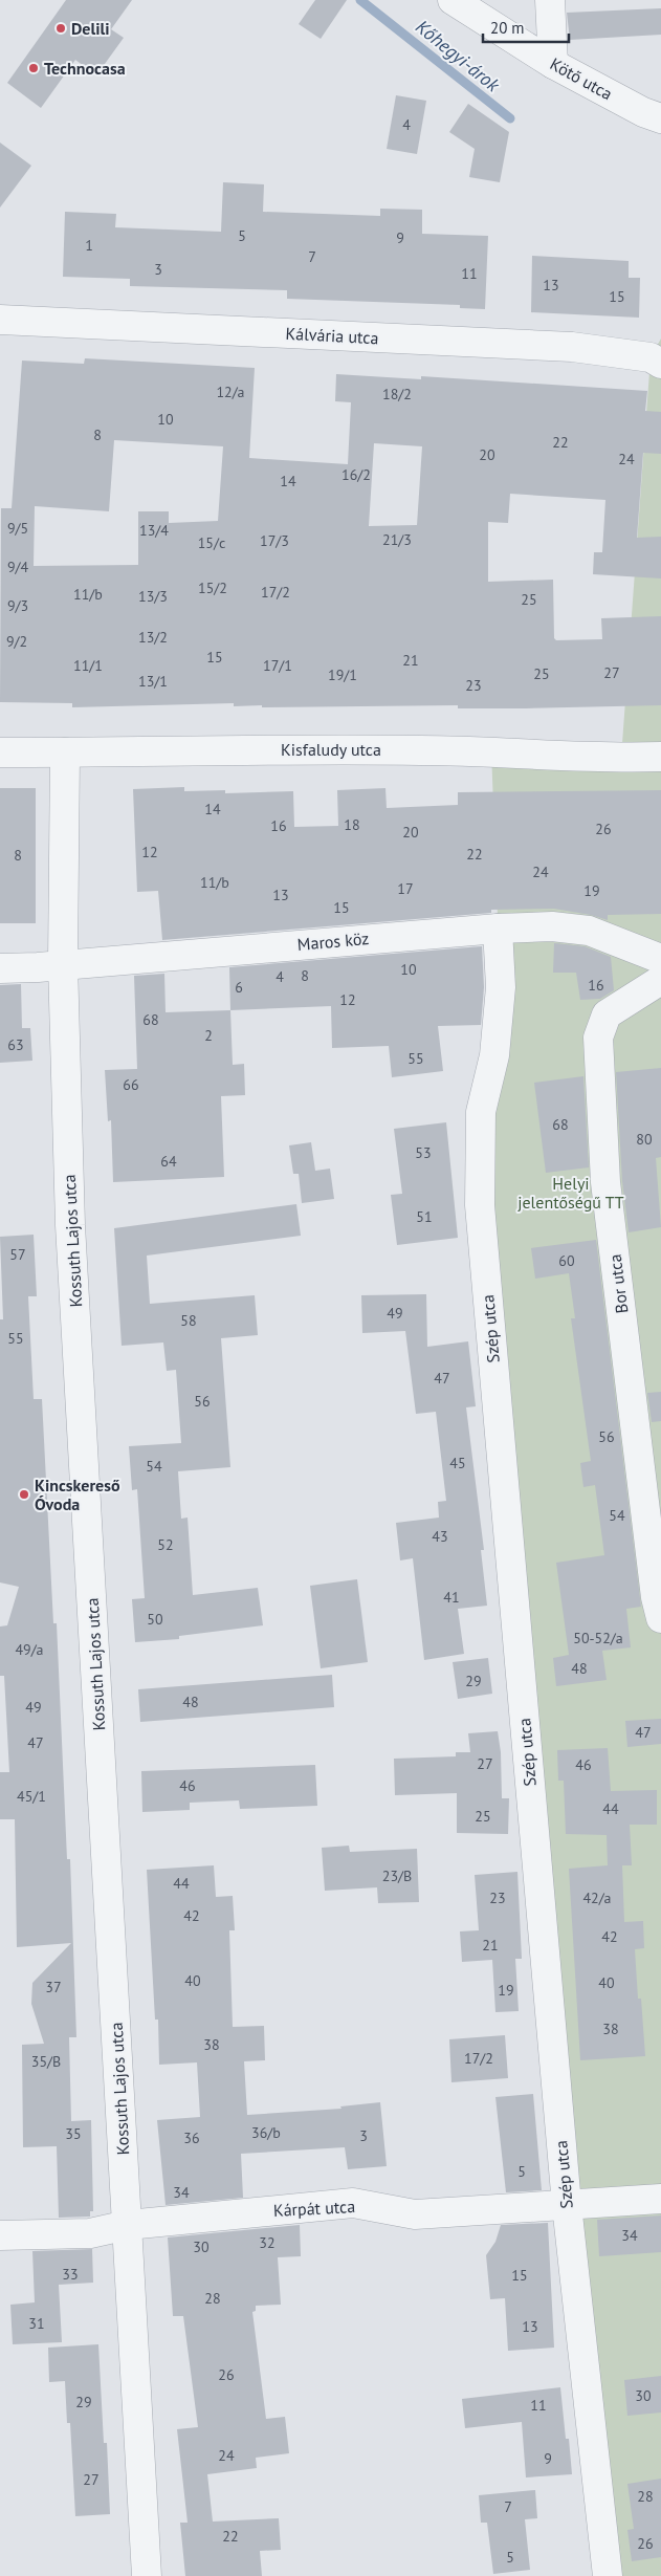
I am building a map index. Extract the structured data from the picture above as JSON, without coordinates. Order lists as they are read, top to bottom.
{
  "streets": {
    "street": [
      "Kötő utca",
      "Kálvária utca",
      "Kisfaludy utca",
      "Maros köz",
      "Kossuth Lajos utca",
      "Bor utca",
      "Szép utca",
      "Kárpát utca"
    ]
  },
  "crossings": [
    ["Kisfaludy utca", "Kossuth Lajos utca"],
    ["Maros köz", "Kossuth Lajos utca"],
    ["Maros köz", "Szép utca"],
    ["Kossuth Lajos utca", "Kárpát utca"],
    ["Szép utca", "Kárpát utca"]
  ],
  "water": ["Kőhegyi-árok"],
  "parks": ["Helyi jelentőségű TT"],
  "places": ["Delili", "Technocasa", "Kincskereső Óvoda"],
  "house_numbers": [
    "4",
    "5",
    "9",
    "1",
    "7",
    "3",
    "11",
    "13",
    "15",
    "12/a",
    "18/2",
    "10",
    "8",
    "22",
    "20",
    "24",
    "16/2",
    "14",
    "9/5",
    "13/4",
    "21/3",
    "17/3",
    "15/c",
    "9/4",
    "15/2",
    "17/2",
    "11/b",
    "13/3",
    "25",
    "9/3",
    "13/2",
    "9/2",
    "15",
    "21",
    "11/1",
    "17/1",
    "27",
    "25",
    "19/1",
    "13/1",
    "23",
    "14",
    "18",
    "16",
    "26",
    "20",
    "12",
    "22",
    "8",
    "24",
    "11/b",
    "17",
    "19",
    "13",
    "15",
    "10",
    "8",
    "4",
    "16",
    "6",
    "12",
    "68",
    "2",
    "63",
    "55",
    "66",
    "68",
    "80",
    "53",
    "64",
    "51",
    "57",
    "60",
    "49",
    "58",
    "55",
    "47",
    "56",
    "56",
    "45",
    "54",
    "54",
    "43",
    "52",
    "41",
    "50",
    "50-52/a",
    "49/a",
    "48",
    "29",
    "48",
    "49",
    "47",
    "47",
    "27",
    "46",
    "46",
    "45/1",
    "44",
    "25",
    "23/B",
    "44",
    "23",
    "42/a",
    "42",
    "42",
    "21",
    "40",
    "40",
    "37",
    "19",
    "38",
    "38",
    "17/2",
    "35/B",
    "36/b",
    "35",
    "3",
    "36",
    "5",
    "34",
    "34",
    "32",
    "30",
    "33",
    "15",
    "28",
    "31",
    "13",
    "26",
    "30",
    "29",
    "11",
    "24",
    "9",
    "27",
    "28",
    "7",
    "22",
    "26",
    "5"
  ],
  "scale_bar": "20 m"
}
